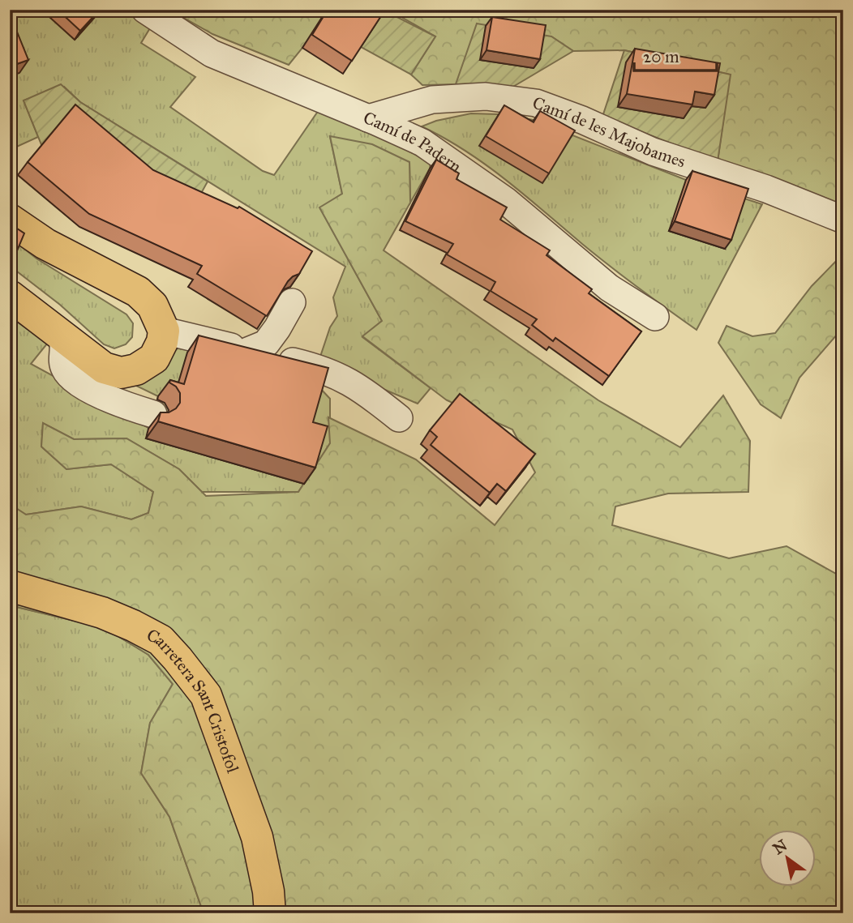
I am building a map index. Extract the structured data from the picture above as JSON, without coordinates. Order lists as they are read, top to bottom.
{
  "streets": {
    "main road": ["Carretera Sant Cristofol"],
    "street": ["Camí de les Majobames", "Camí de Padern"]
  },
  "crossings": [
    ["Camí de les Majobames", "Camí de Padern"]
  ],
  "scale_bar": "20 m",
  "north": "top left"
}
